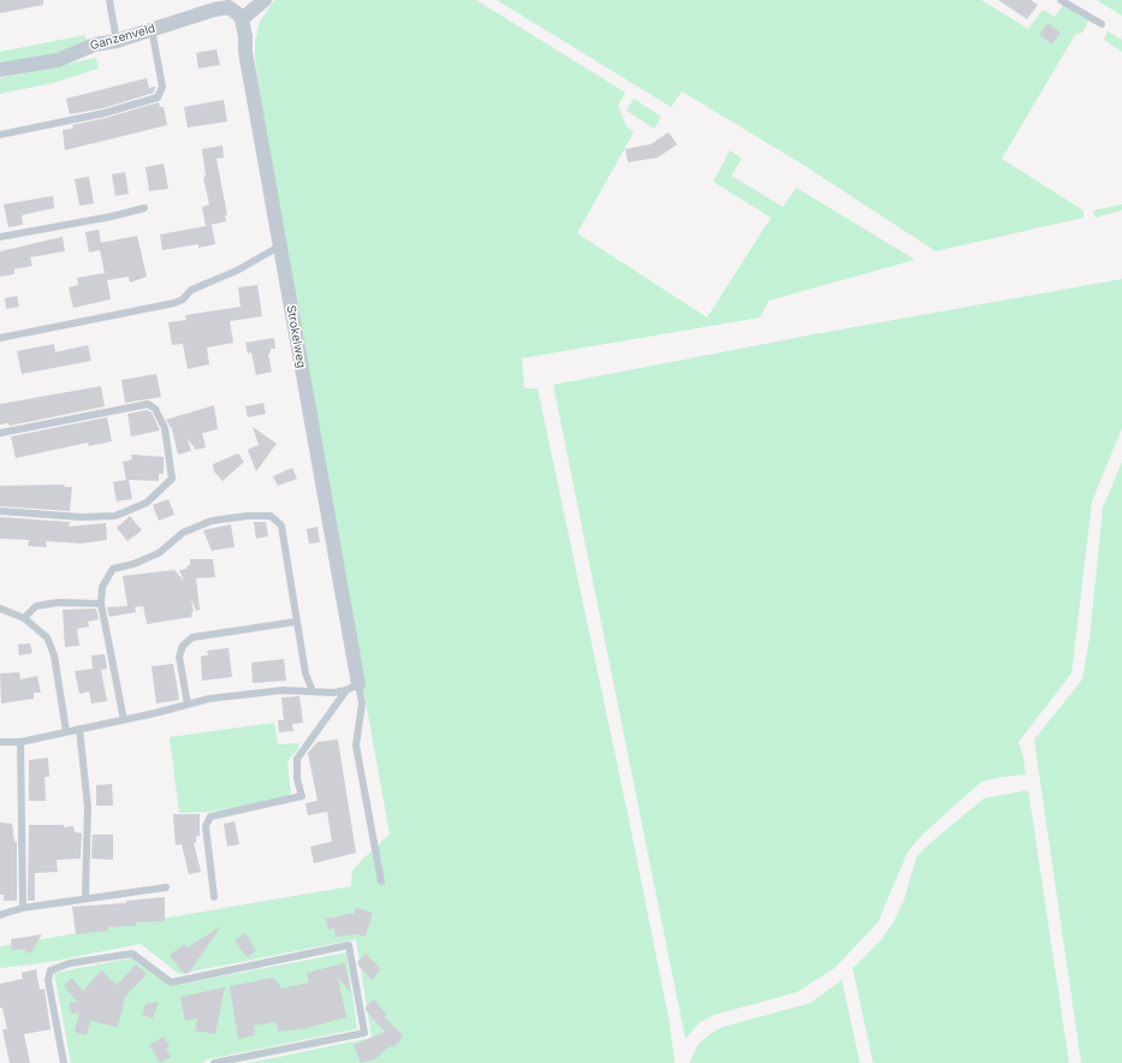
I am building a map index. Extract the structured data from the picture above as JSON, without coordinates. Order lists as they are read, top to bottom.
{
  "streets": {
    "street": ["Ganzenveld", "Strokelweg"]
  },
  "crossings": [
    ["Ganzenveld", "Strokelweg"]
  ]
}
